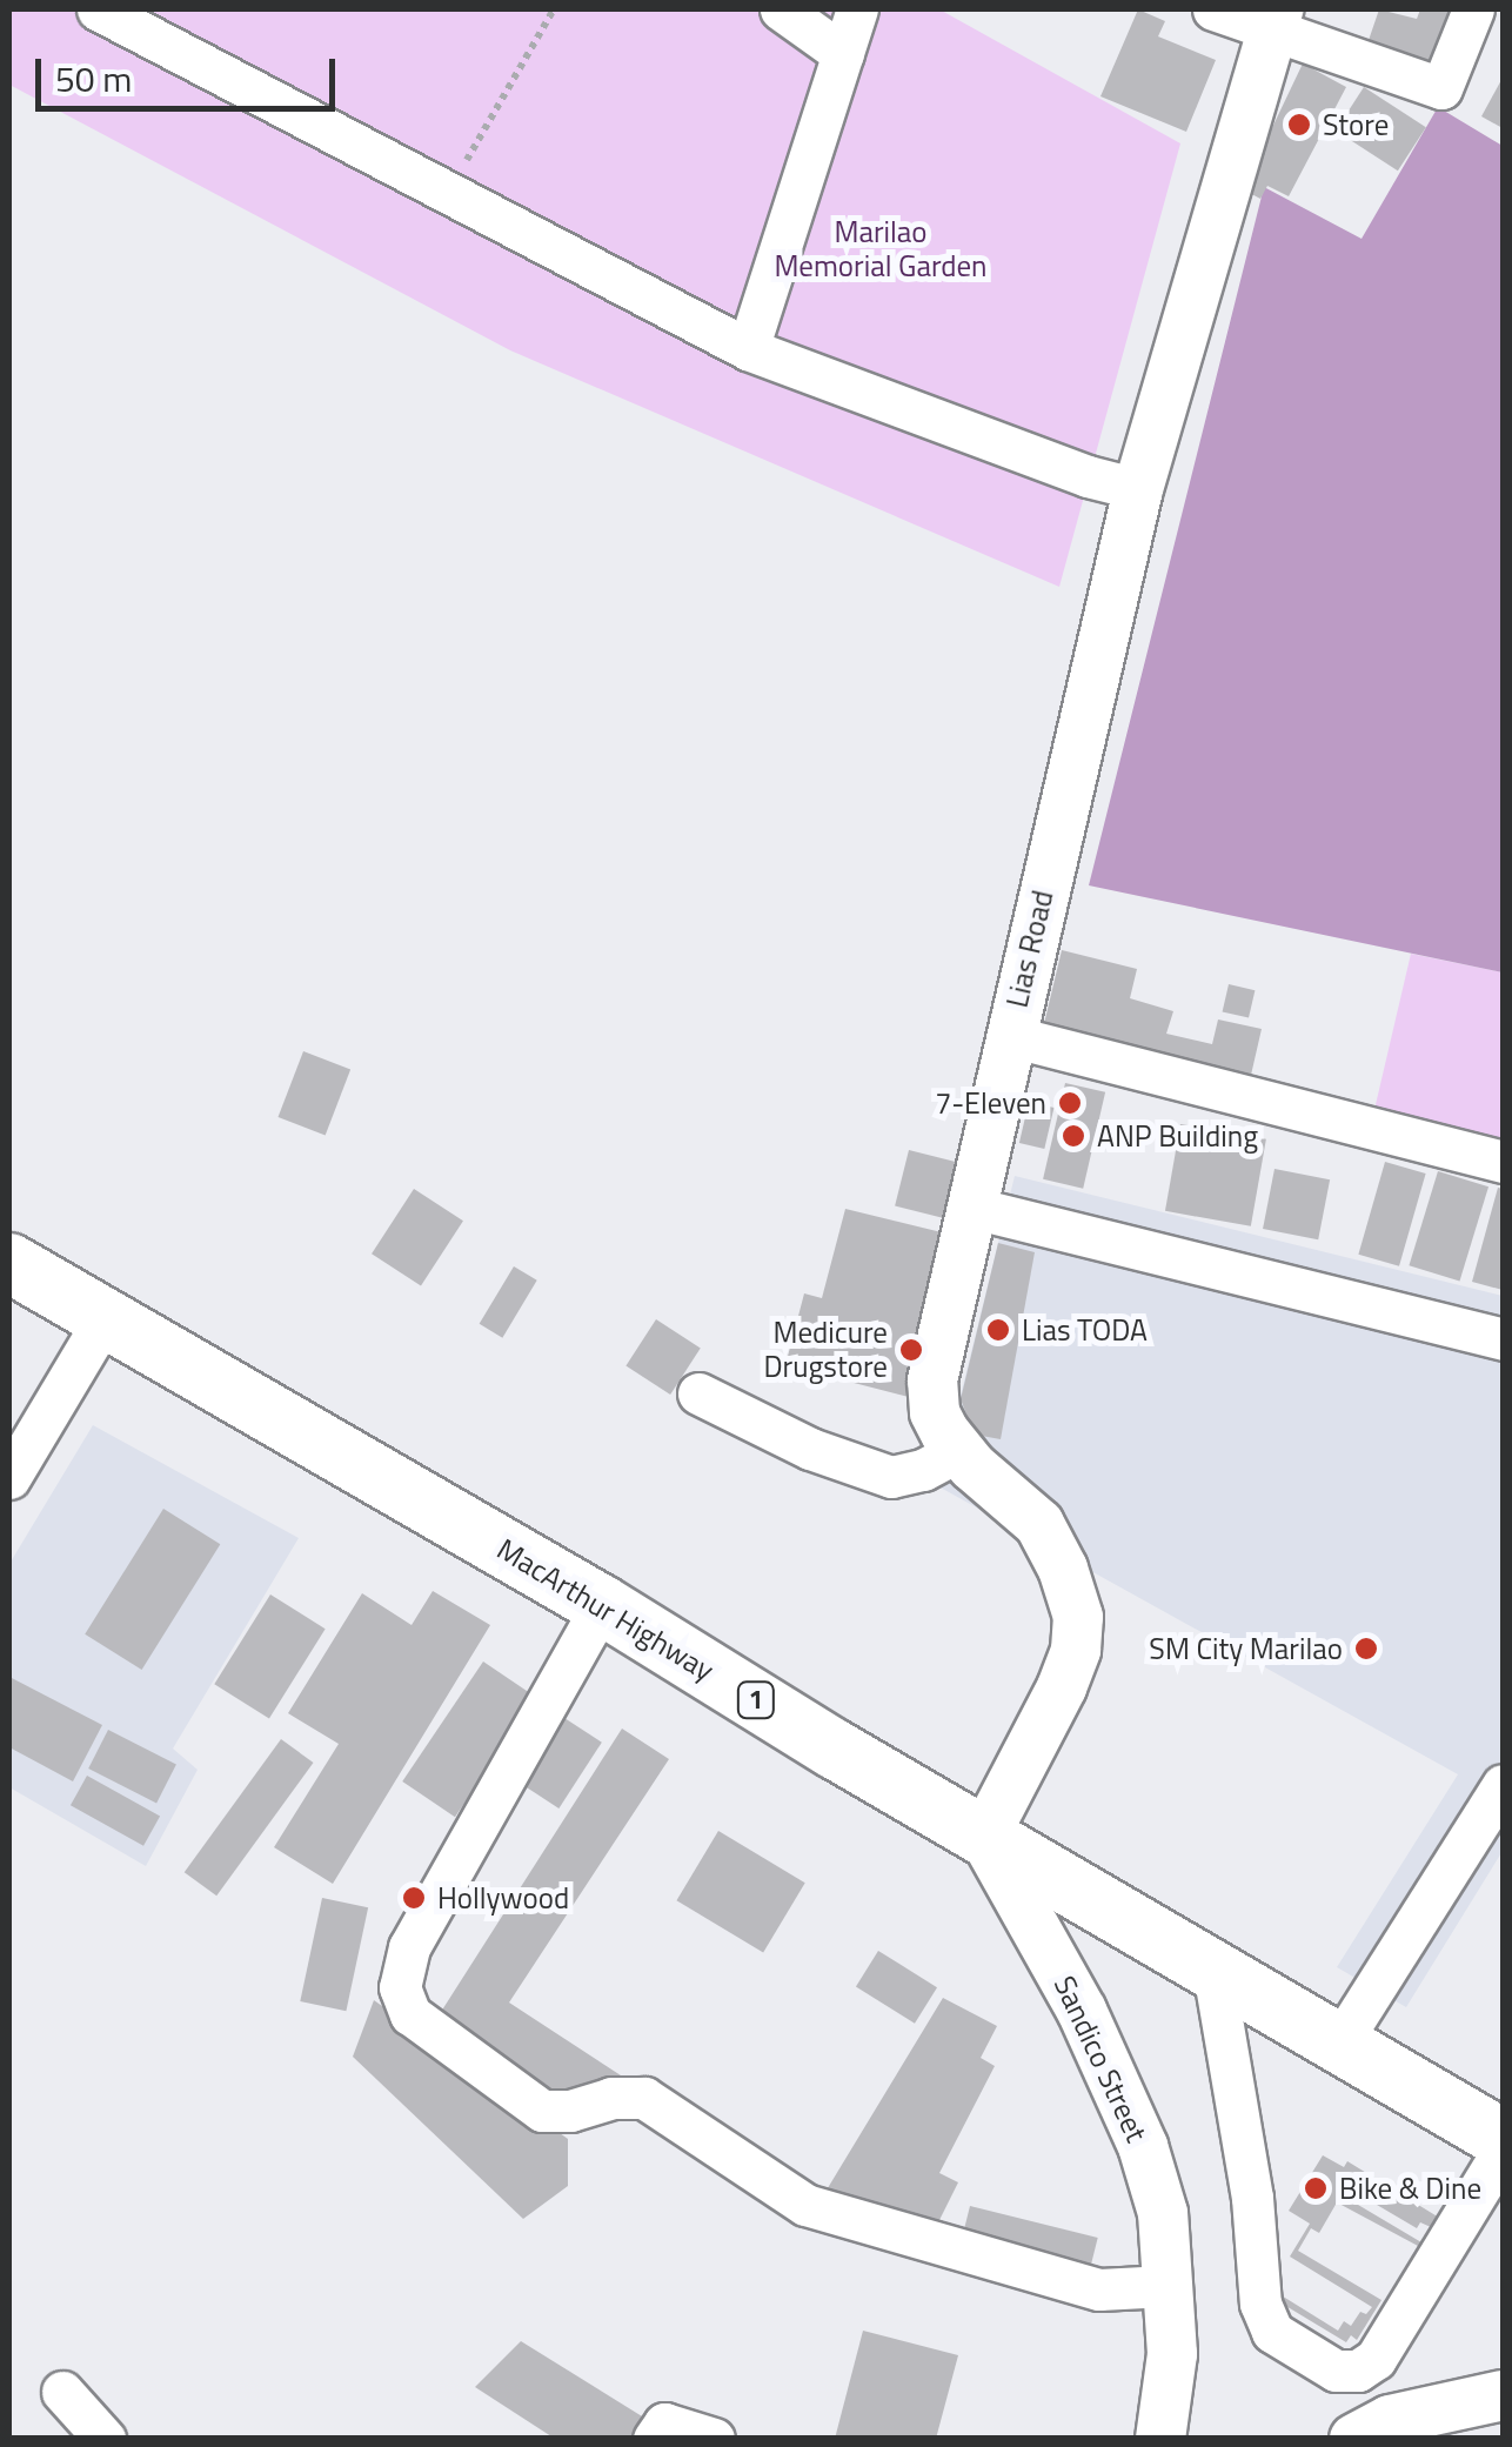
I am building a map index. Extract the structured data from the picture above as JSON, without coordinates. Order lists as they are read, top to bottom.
{
  "streets": {
    "highway": ["MacArthur Highway", "1"],
    "main road": ["Lias Road", "Sandico Street"]
  },
  "crossings": [
    ["Lias Road", "MacArthur Highway"],
    ["Lias Road", "Sandico Street"],
    ["MacArthur Highway", "Sandico Street"]
  ],
  "parks": ["Marilao Memorial Garden"],
  "places": [
    "Store",
    "7-Eleven",
    "ANP Building",
    "Lias TODA",
    "Medicure Drugstore",
    "SM City Marilao",
    "Hollywood",
    "Bike & Dine"
  ],
  "scale_bar": "50 m"
}
